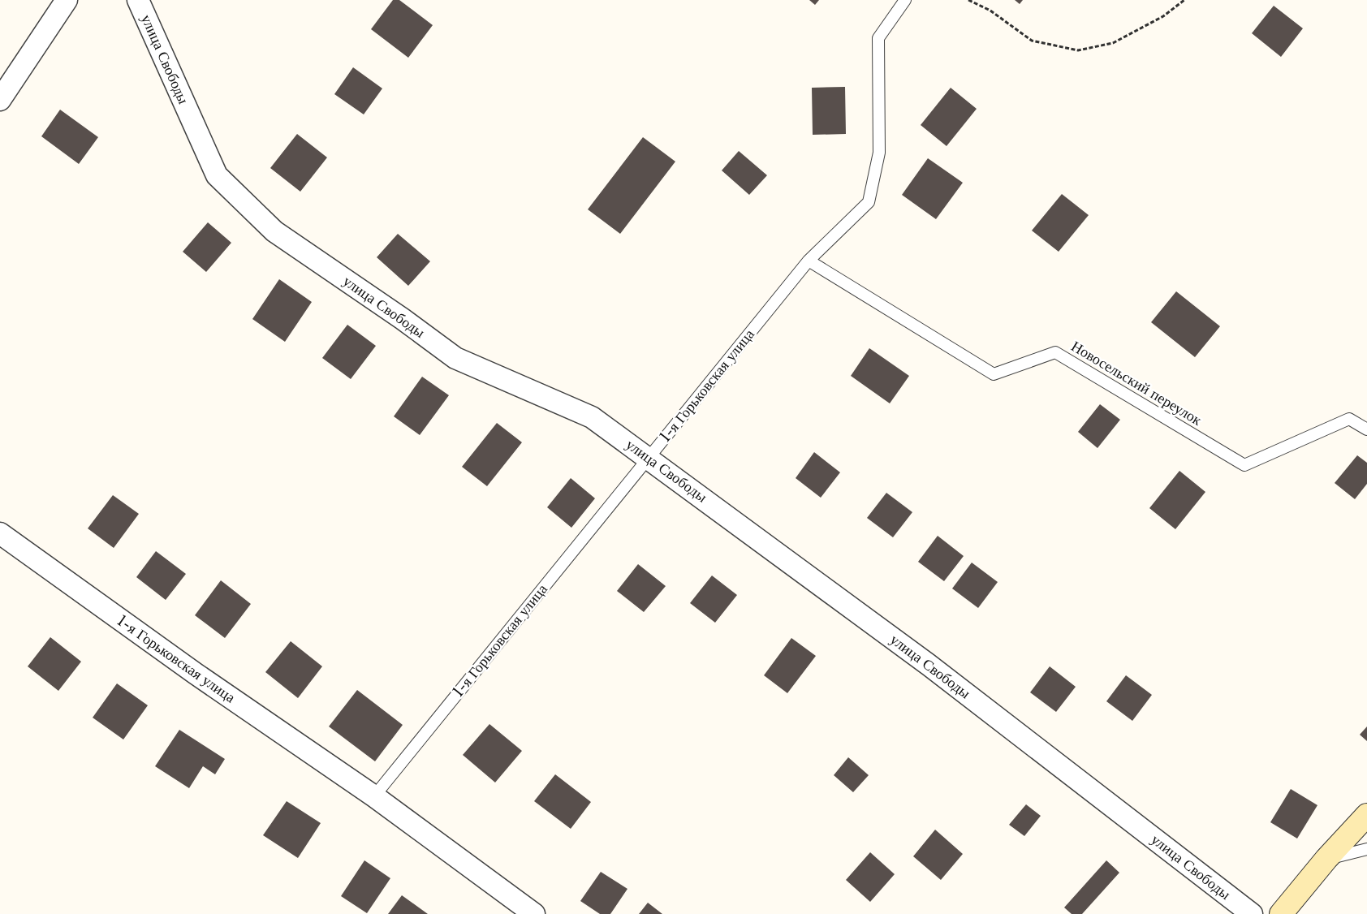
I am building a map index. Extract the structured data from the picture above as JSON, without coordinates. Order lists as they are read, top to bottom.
{
  "streets": {
    "street": ["улица Свободы", "1-я Горьковская улица"],
    "lane": ["Новосельский переулок"]
  },
  "crossings": [
    ["улица Свободы", "1-я Горьковская улица"],
    ["Новосельский переулок", "1-я Горьковская улица"]
  ]
}
